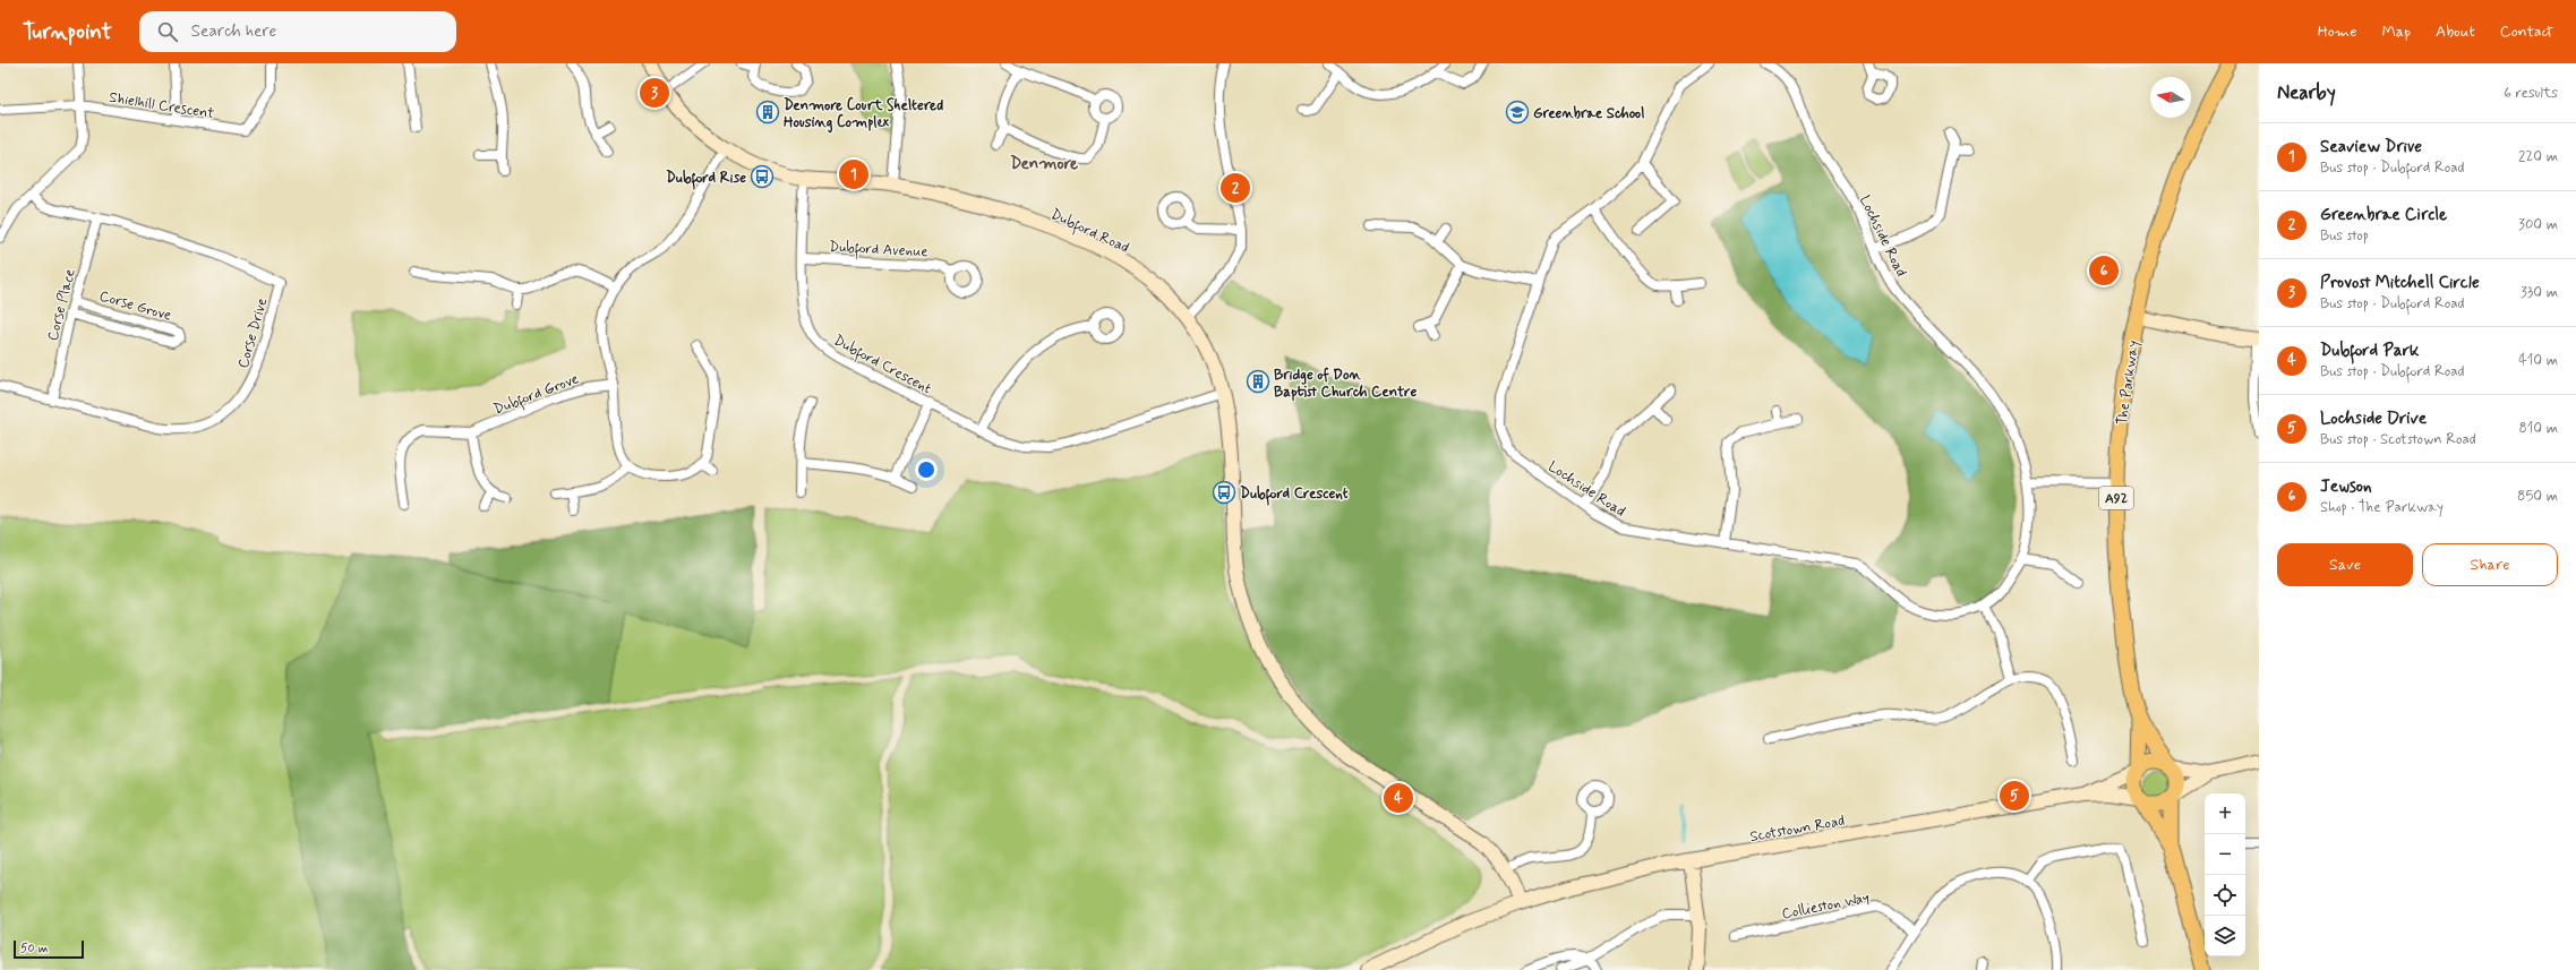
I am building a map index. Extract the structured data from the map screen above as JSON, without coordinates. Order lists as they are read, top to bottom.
{
  "streets": {
    "main road": ["The Parkway", "A92"],
    "street": [
      "Shielhill Crescent",
      "Dubford Road",
      "Lochside Road",
      "Dubford Avenue",
      "Corse Place",
      "Corse Grove",
      "Corse Drive",
      "Dubford Crescent",
      "Dubford Grove",
      "Scotstown Road",
      "Collieston Way"
    ]
  },
  "crossings": [
    ["Dubford Road", "Dubford Crescent"],
    ["Dubford Road", "Scotstown Road"],
    ["Dubford Avenue", "Dubford Crescent"],
    ["Corse Place", "Corse Grove"],
    ["Corse Place", "Corse Drive"],
    ["The Parkway", "A92"]
  ],
  "districts": ["Denmore"],
  "places": {
    "building": ["Denmore Court Sheltered Housing Complex", "Bridge of Don Baptist Church Centre"],
    "school or university": ["Greenbrae School"],
    "bus stop": ["Dubford Rise", "Dubford Crescent"]
  },
  "scale_bar": "50 m",
  "north": "left",
  "page": {
    "header": "Turnpoint",
    "search": "Search here",
    "nav": [
      "Home",
      "Map",
      "About",
      "Contact"
    ],
    "heading": ["Nearby", "6 results"],
    "pins": [
      "3",
      "1",
      "2",
      "6",
      "5",
      "4"
    ],
    "list": [
      {
        "mark": "1",
        "name": "Seaview Drive",
        "note": "Bus stop · Dubford Road",
        "value": "220 m"
      },
      {
        "mark": "2",
        "name": "Greenbrae Circle",
        "note": "Bus stop",
        "value": "300 m"
      },
      {
        "mark": "3",
        "name": "Provost Mitchell Circle",
        "note": "Bus stop · Dubford Road",
        "value": "330 m"
      },
      {
        "mark": "4",
        "name": "Dubford Park",
        "note": "Bus stop · Dubford Road",
        "value": "410 m"
      },
      {
        "mark": "5",
        "name": "Lochside Drive",
        "note": "Bus stop · Scotstown Road",
        "value": "810 m"
      },
      {
        "mark": "6",
        "name": "Jewson",
        "note": "Shop · The Parkway",
        "value": "850 m"
      }
    ],
    "buttons": ["Save", "Share"],
    "map_buttons": ["+", "−"],
    "scale": "50 m"
  }
}
